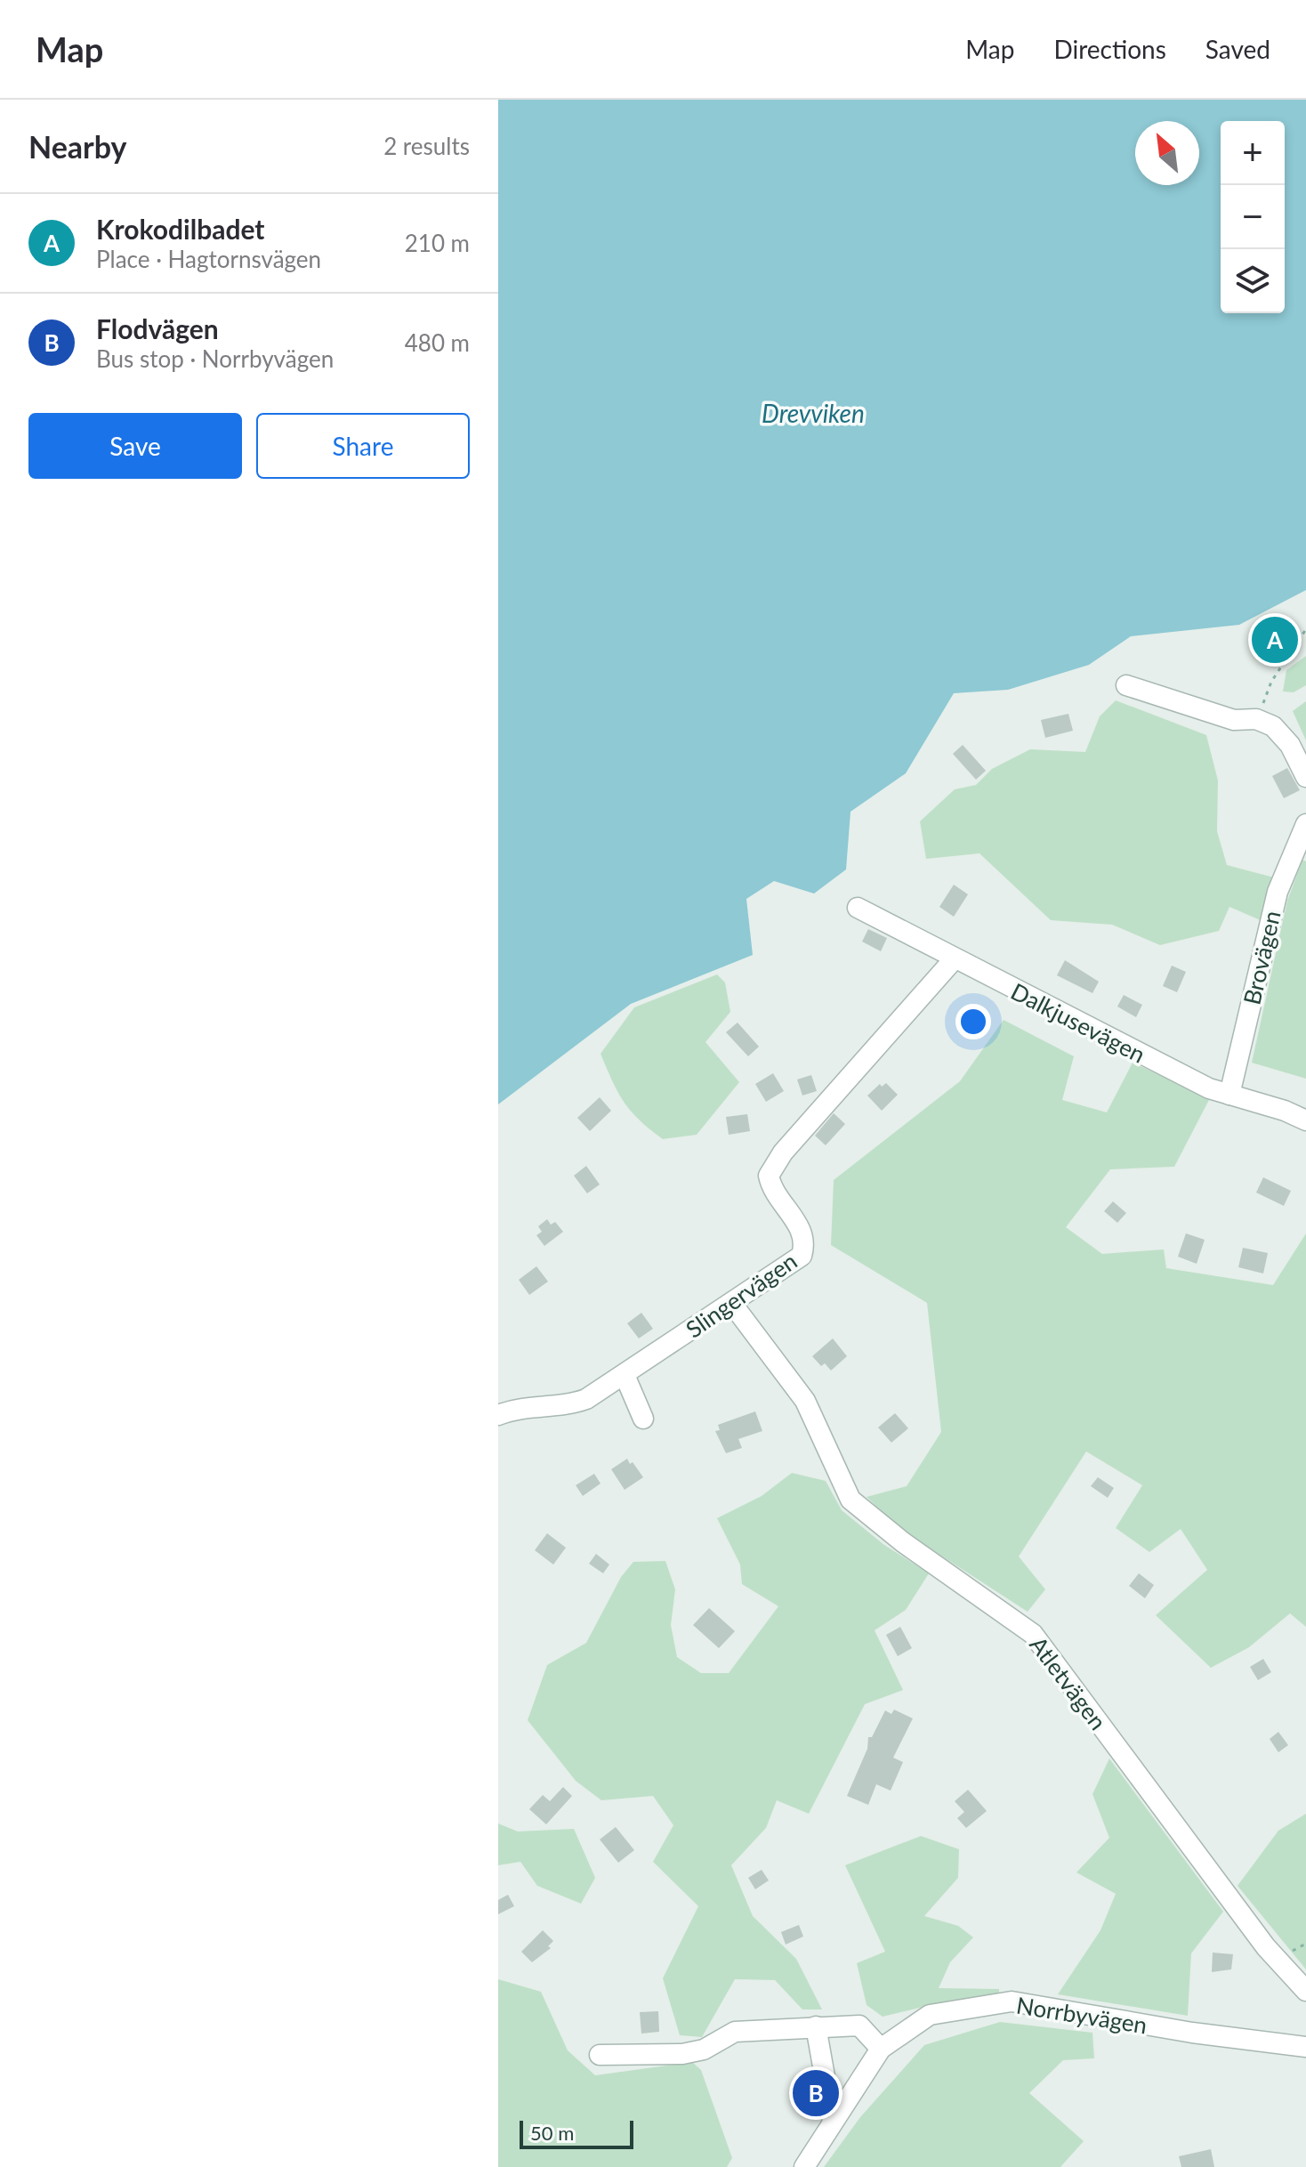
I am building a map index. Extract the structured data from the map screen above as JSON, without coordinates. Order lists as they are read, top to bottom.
{
  "streets": {
    "street": [
      "Brovägen",
      "Dalkjusevägen",
      "Slingervägen",
      "Atletvägen",
      "Norrbyvägen"
    ]
  },
  "crossings": [
    ["Brovägen", "Dalkjusevägen"],
    ["Dalkjusevägen", "Slingervägen"],
    ["Slingervägen", "Atletvägen"]
  ],
  "water": ["Drevviken"],
  "scale_bar": "50 m",
  "north": "top left",
  "page": {
    "header": "Map",
    "nav": ["Map", "Directions", "Saved"],
    "heading": ["Nearby", "2 results"],
    "map_buttons": ["+", "−"],
    "list": [
      {
        "mark": "A",
        "name": "Krokodilbadet",
        "note": "Place · Hagtornsvägen",
        "value": "210 m"
      },
      {
        "mark": "B",
        "name": "Flodvägen",
        "note": "Bus stop · Norrbyvägen",
        "value": "480 m"
      }
    ],
    "buttons": ["Save", "Share"],
    "pins": ["A", "B"],
    "scale": "50 m"
  }
}
